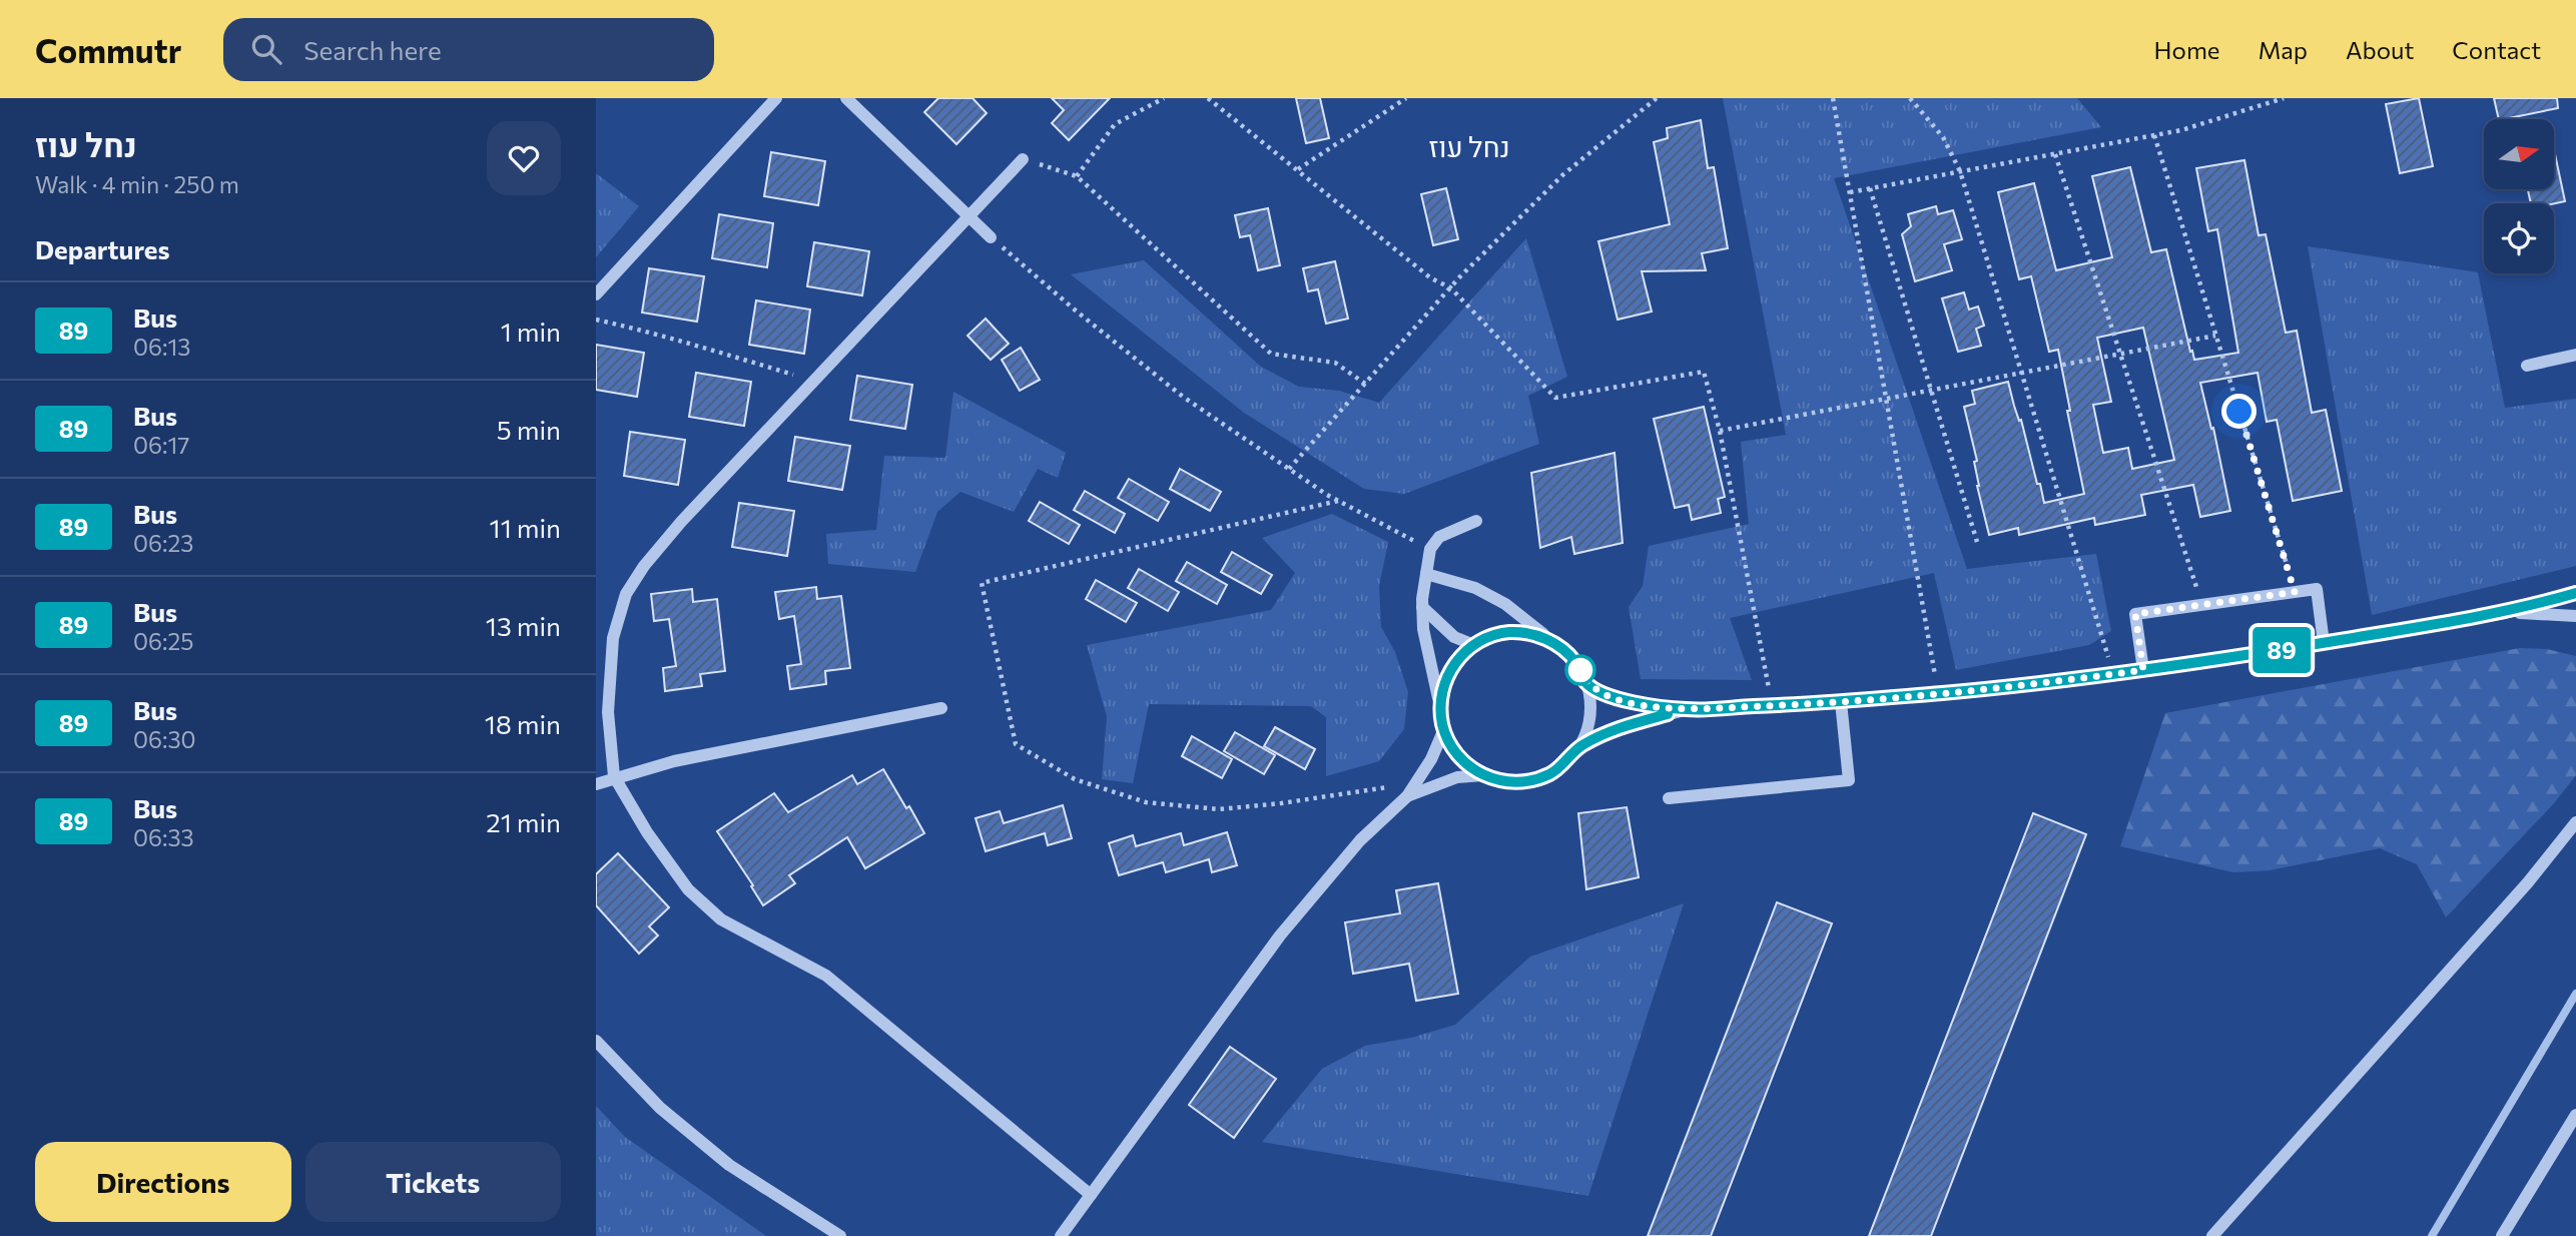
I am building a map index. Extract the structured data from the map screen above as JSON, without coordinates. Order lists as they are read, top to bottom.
{
  "districts": ["נחל עוז"],
  "lines": ["bus line 89"],
  "north": "right",
  "page": {
    "header": "Commutr",
    "search": "Search here",
    "nav": [
      "Home",
      "Map",
      "About",
      "Contact"
    ],
    "heading": [
      ["נחל עוז", "Walk · 4 min · 250 m"],
      "Departures"
    ],
    "on_map": "89",
    "list": [
      {
        "mark": "89",
        "name": "Bus",
        "note": "06:13",
        "value": "1 min"
      },
      {
        "mark": "89",
        "name": "Bus",
        "note": "06:17",
        "value": "5 min"
      },
      {
        "mark": "89",
        "name": "Bus",
        "note": "06:23",
        "value": "11 min"
      },
      {
        "mark": "89",
        "name": "Bus",
        "note": "06:25",
        "value": "13 min"
      },
      {
        "mark": "89",
        "name": "Bus",
        "note": "06:30",
        "value": "18 min"
      },
      {
        "mark": "89",
        "name": "Bus",
        "note": "06:33",
        "value": "21 min"
      }
    ],
    "buttons": ["Directions", "Tickets"]
  }
}
